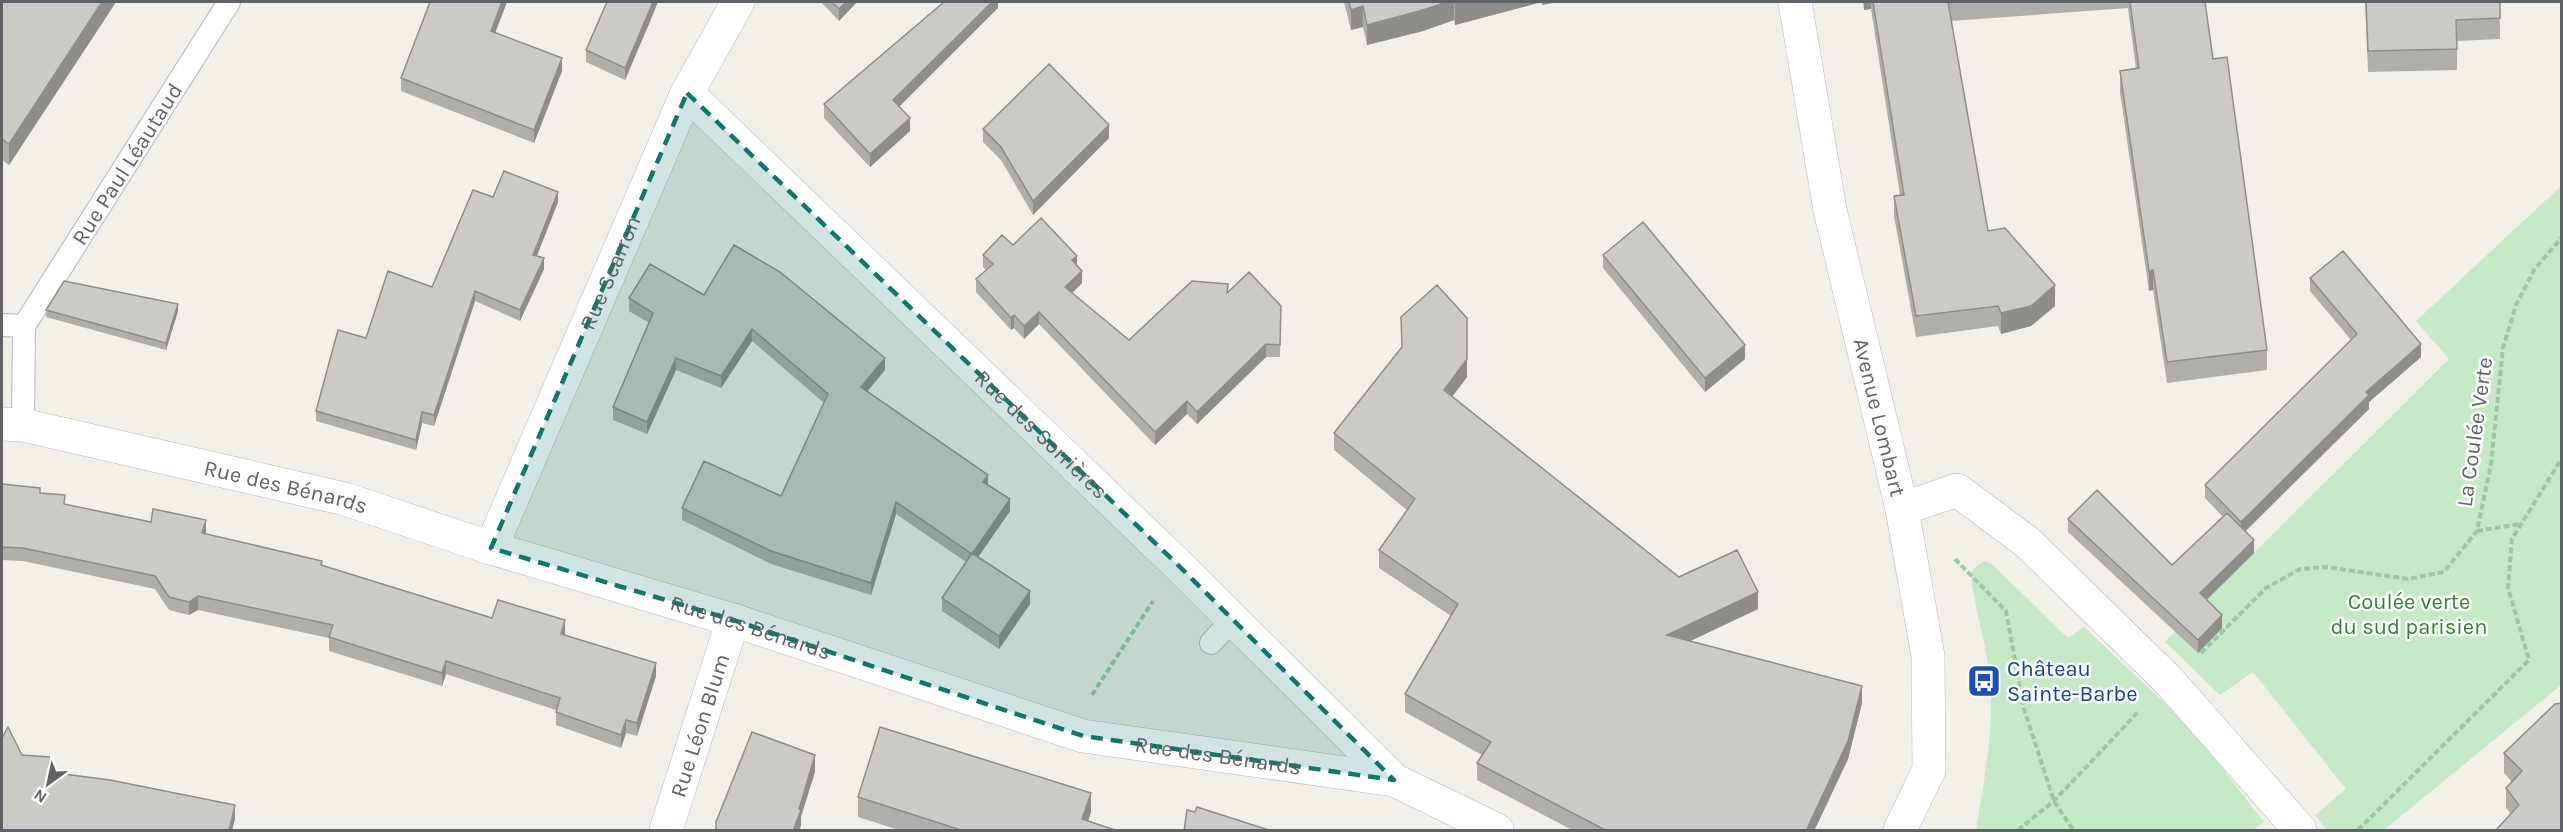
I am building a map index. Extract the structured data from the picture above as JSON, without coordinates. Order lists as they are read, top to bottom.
{
  "streets": {
    "street": [
      "Rue Scarron",
      "Avenue Lombart",
      "Rue des Sorrières",
      "Rue des Bénards",
      "Rue Léon Blum"
    ],
    "lane": ["Rue Paul Léautaud"],
    "path": ["La Coulée Verte"]
  },
  "crossings": [
    ["Rue Scarron", "Rue des Sorrières"],
    ["Rue Scarron", "Rue des Bénards"],
    ["Rue des Sorrières", "Rue des Bénards"],
    ["Rue des Bénards", "Rue Léon Blum"]
  ],
  "parks": ["Coulée verte du sud parisien"],
  "places": {
    "bus stop": ["Château Sainte-Barbe"]
  },
  "north": "bottom left"
}
